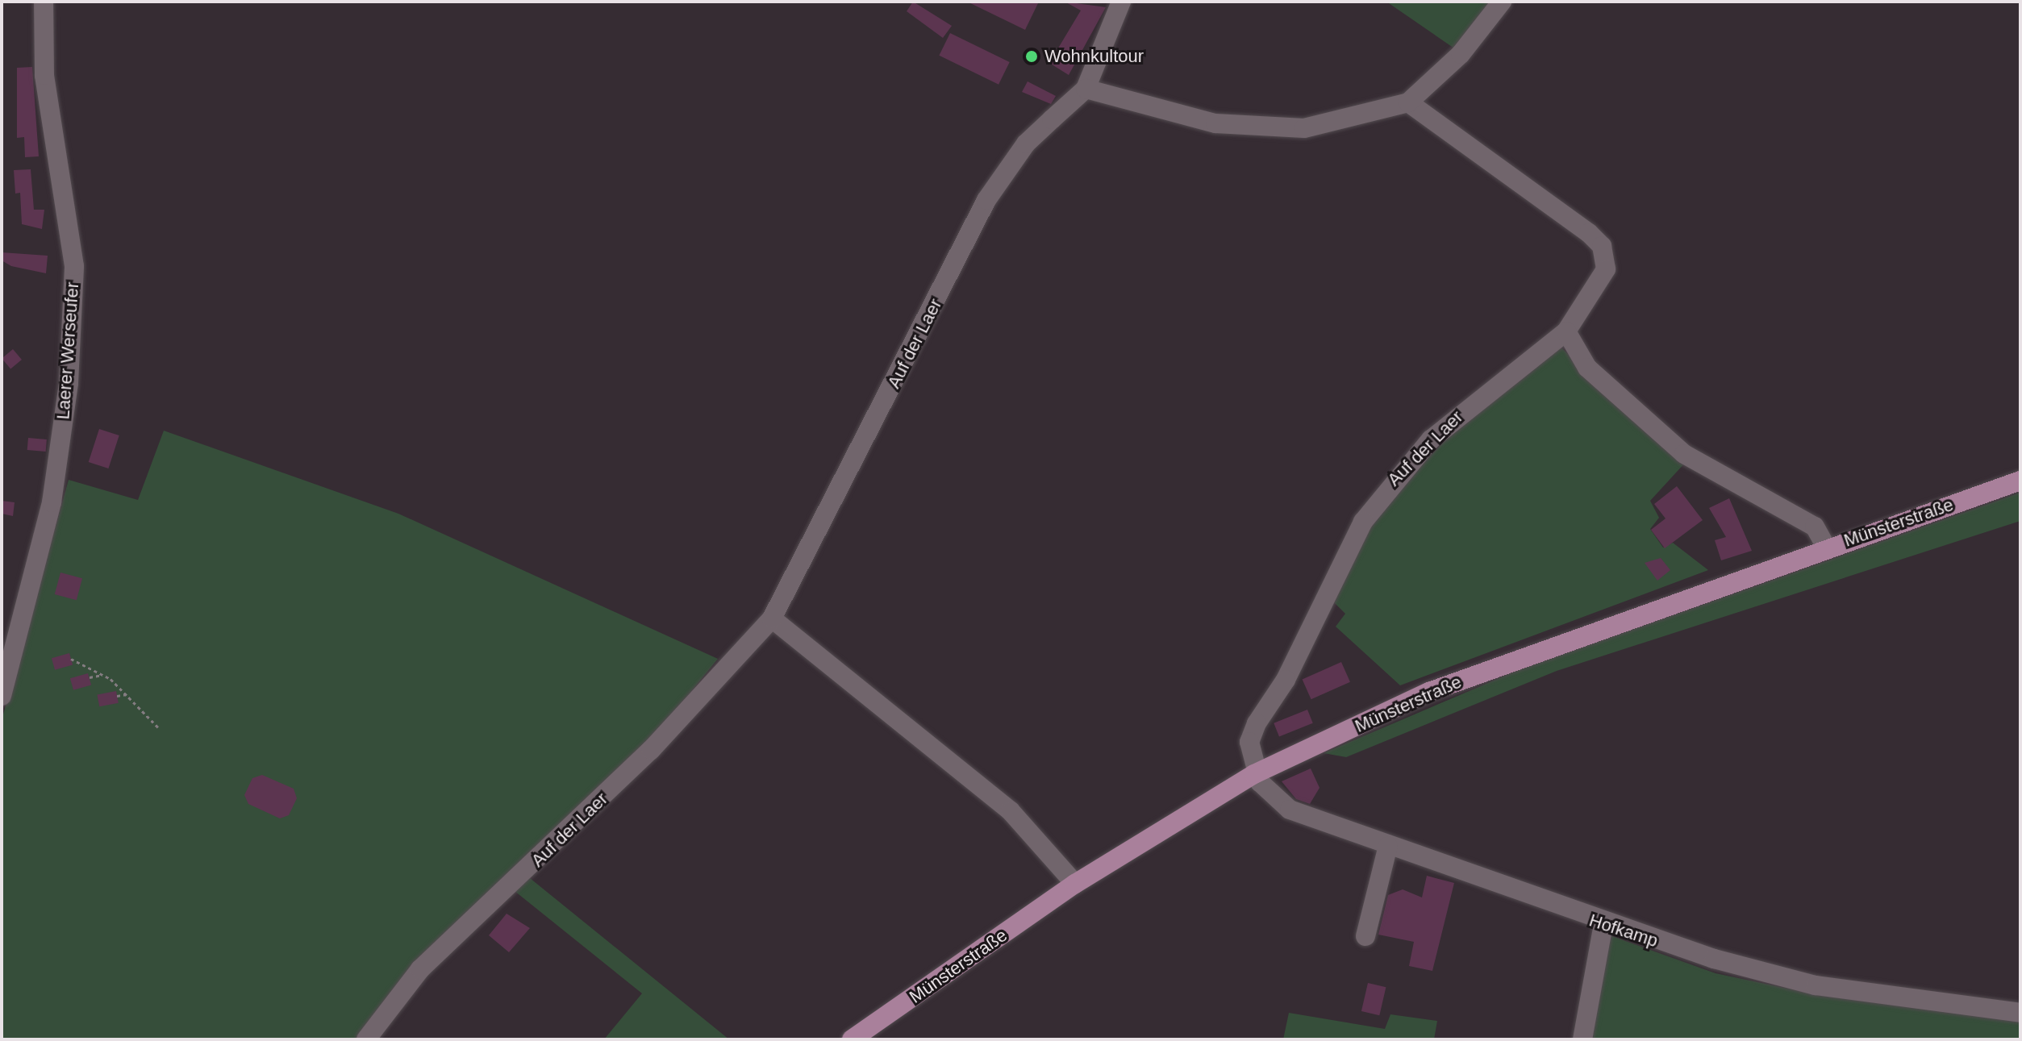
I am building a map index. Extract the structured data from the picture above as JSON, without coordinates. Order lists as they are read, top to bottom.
{
  "streets": {
    "main road": ["Münsterstraße"],
    "street": ["Auf der Laer", "Laerer Werseufer", "Hofkamp"]
  },
  "crossings": [
    ["Auf der Laer", "Münsterstraße"],
    ["Auf der Laer", "Hofkamp"],
    ["Münsterstraße", "Hofkamp"]
  ],
  "places": ["Wohnkultour"]
}
